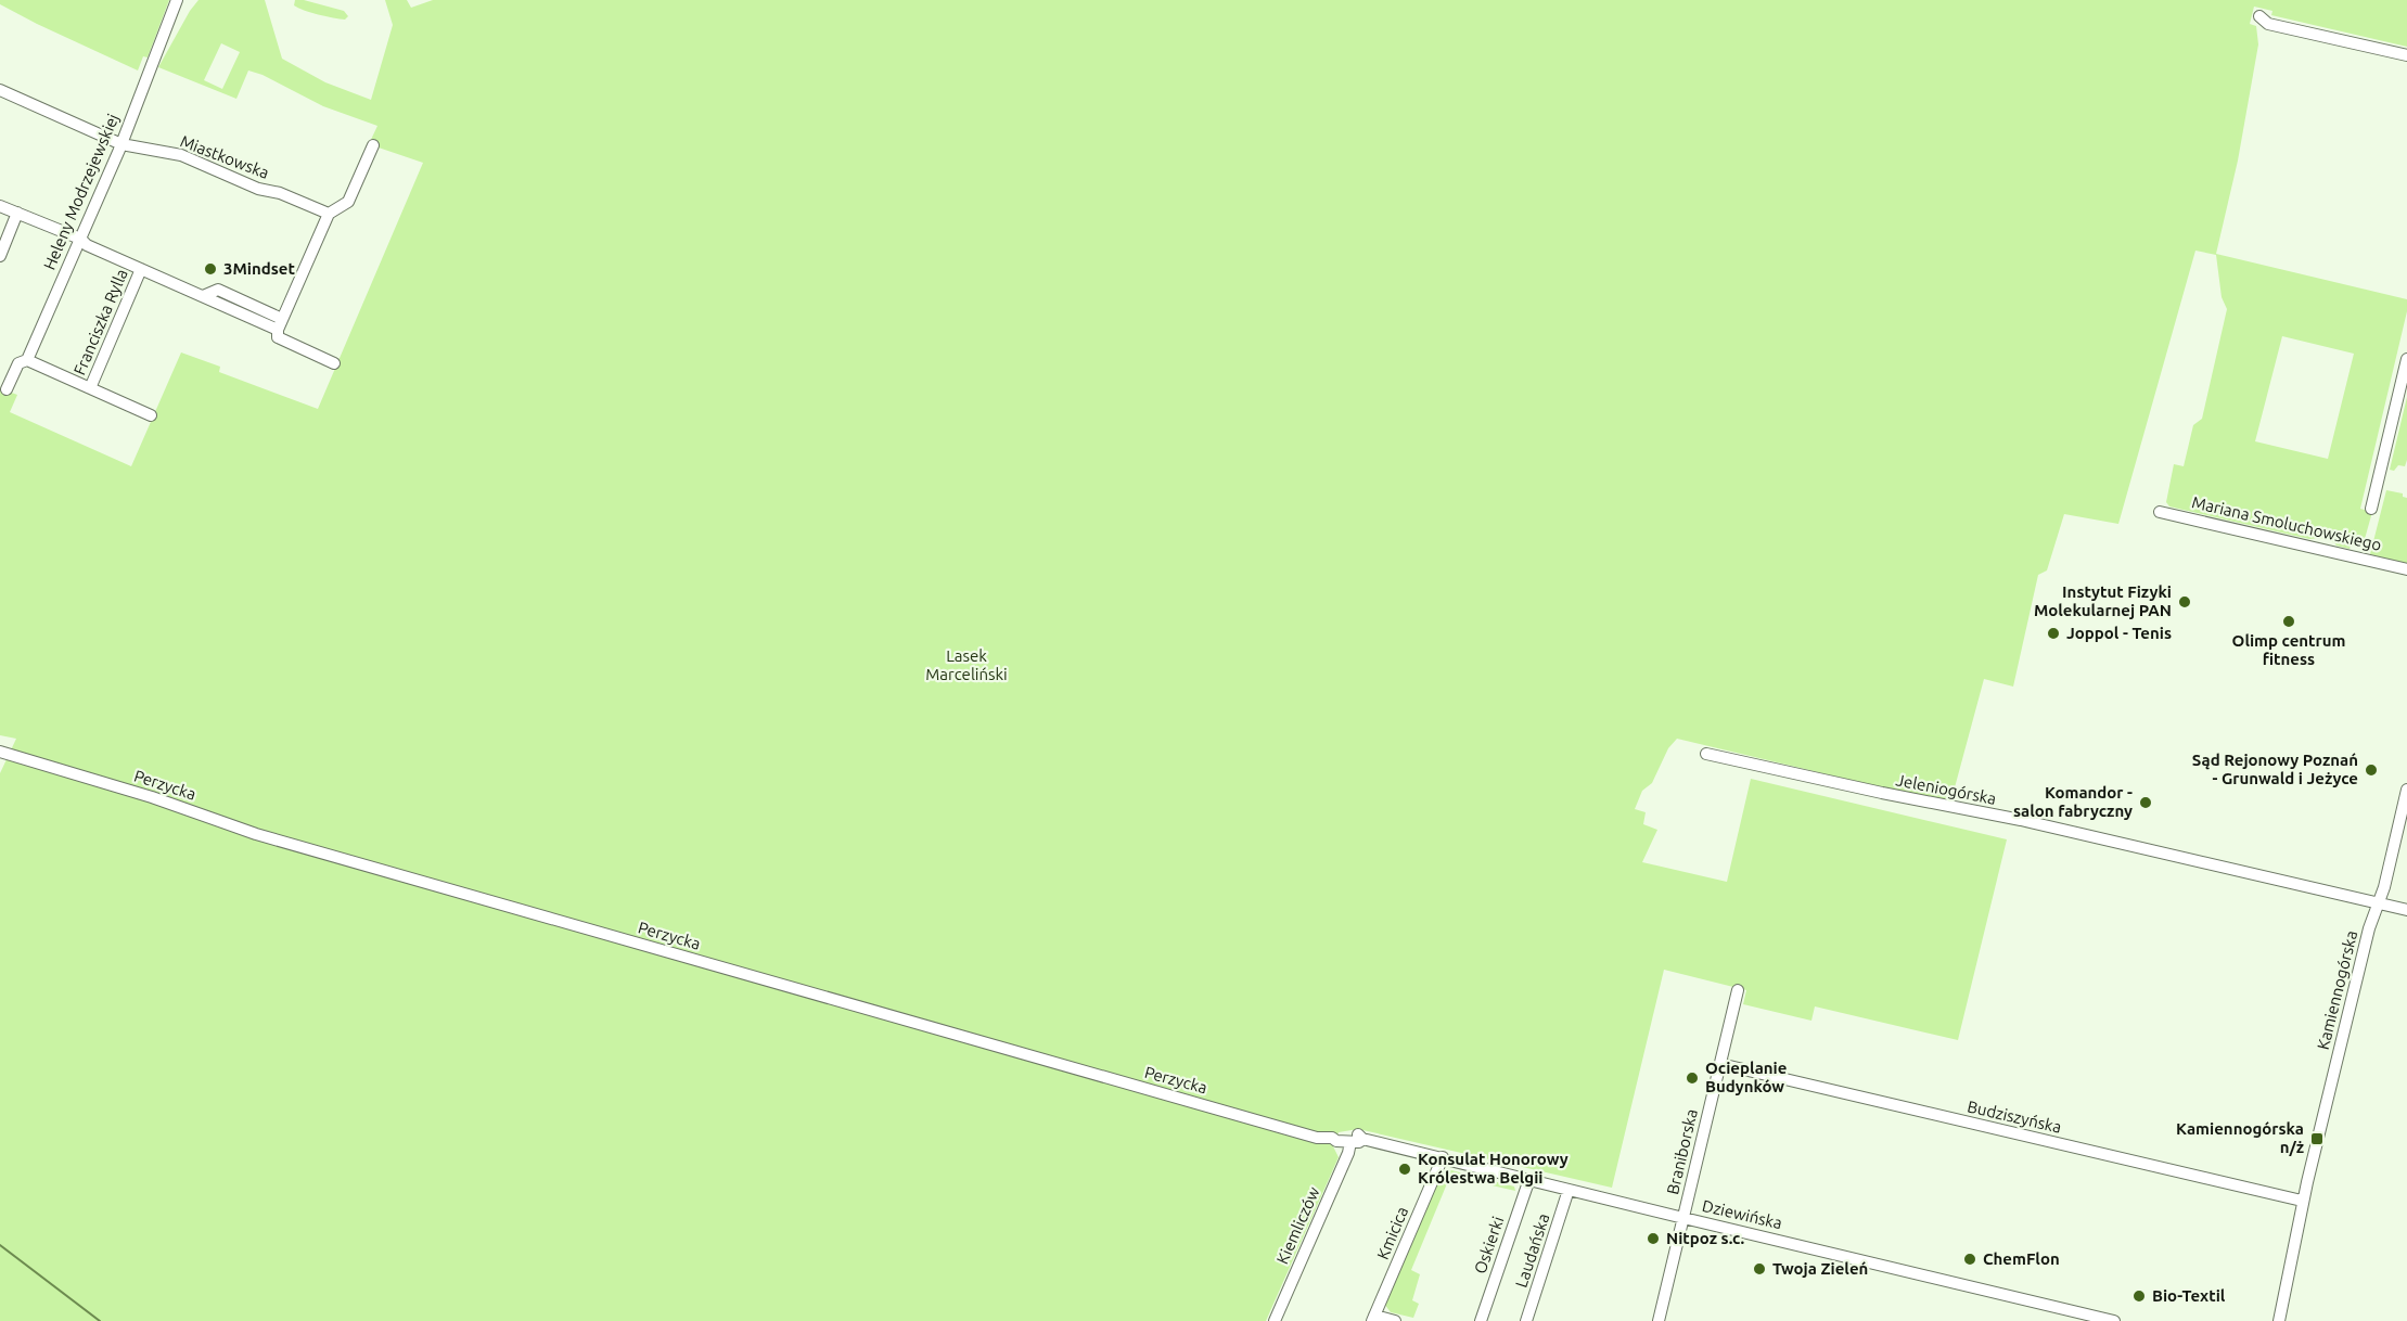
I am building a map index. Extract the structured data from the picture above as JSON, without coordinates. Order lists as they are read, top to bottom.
{
  "streets": {
    "street": [
      "Miastkowska",
      "Heleny Modrzejewskiej",
      "Franciszka Rylla",
      "Mariana Smoluchowskiego",
      "Perzycka",
      "Jeleniogórska",
      "Kamiennogórska",
      "Budziszyńska",
      "Braniborska",
      "Dziewińska",
      "Kiemliczów",
      "Kmicica",
      "Oskierki",
      "Laudańska"
    ]
  },
  "crossings": [
    ["Miastkowska", "Heleny Modrzejewskiej"],
    ["Perzycka", "Dziewińska"],
    ["Jeleniogórska", "Kamiennogórska"],
    ["Kamiennogórska", "Budziszyńska"],
    ["Budziszyńska", "Braniborska"],
    ["Braniborska", "Dziewińska"],
    ["Dziewińska", "Kiemliczów"],
    ["Dziewińska", "Kmicica"],
    ["Dziewińska", "Oskierki"],
    ["Dziewińska", "Laudańska"]
  ],
  "parks": ["Lasek Marceliński"],
  "places": {
    "other": [
      "3Mindset",
      "Instytut Fizyki Molekularnej PAN",
      "Olimp centrum fitness",
      "Joppol - Tenis",
      "Sąd Rejonowy Poznań - Grunwald i Jeżyce",
      "Komandor - salon fabryczny",
      "Ocieplanie Budynków",
      "Konsulat Honorowy Królestwa Belgii",
      "Nitpoz s.c.",
      "ChemFlon",
      "Twoja Zieleń",
      "Bio-Textil"
    ],
    "transit": ["Kamiennogórska n/ż"]
  }
}
